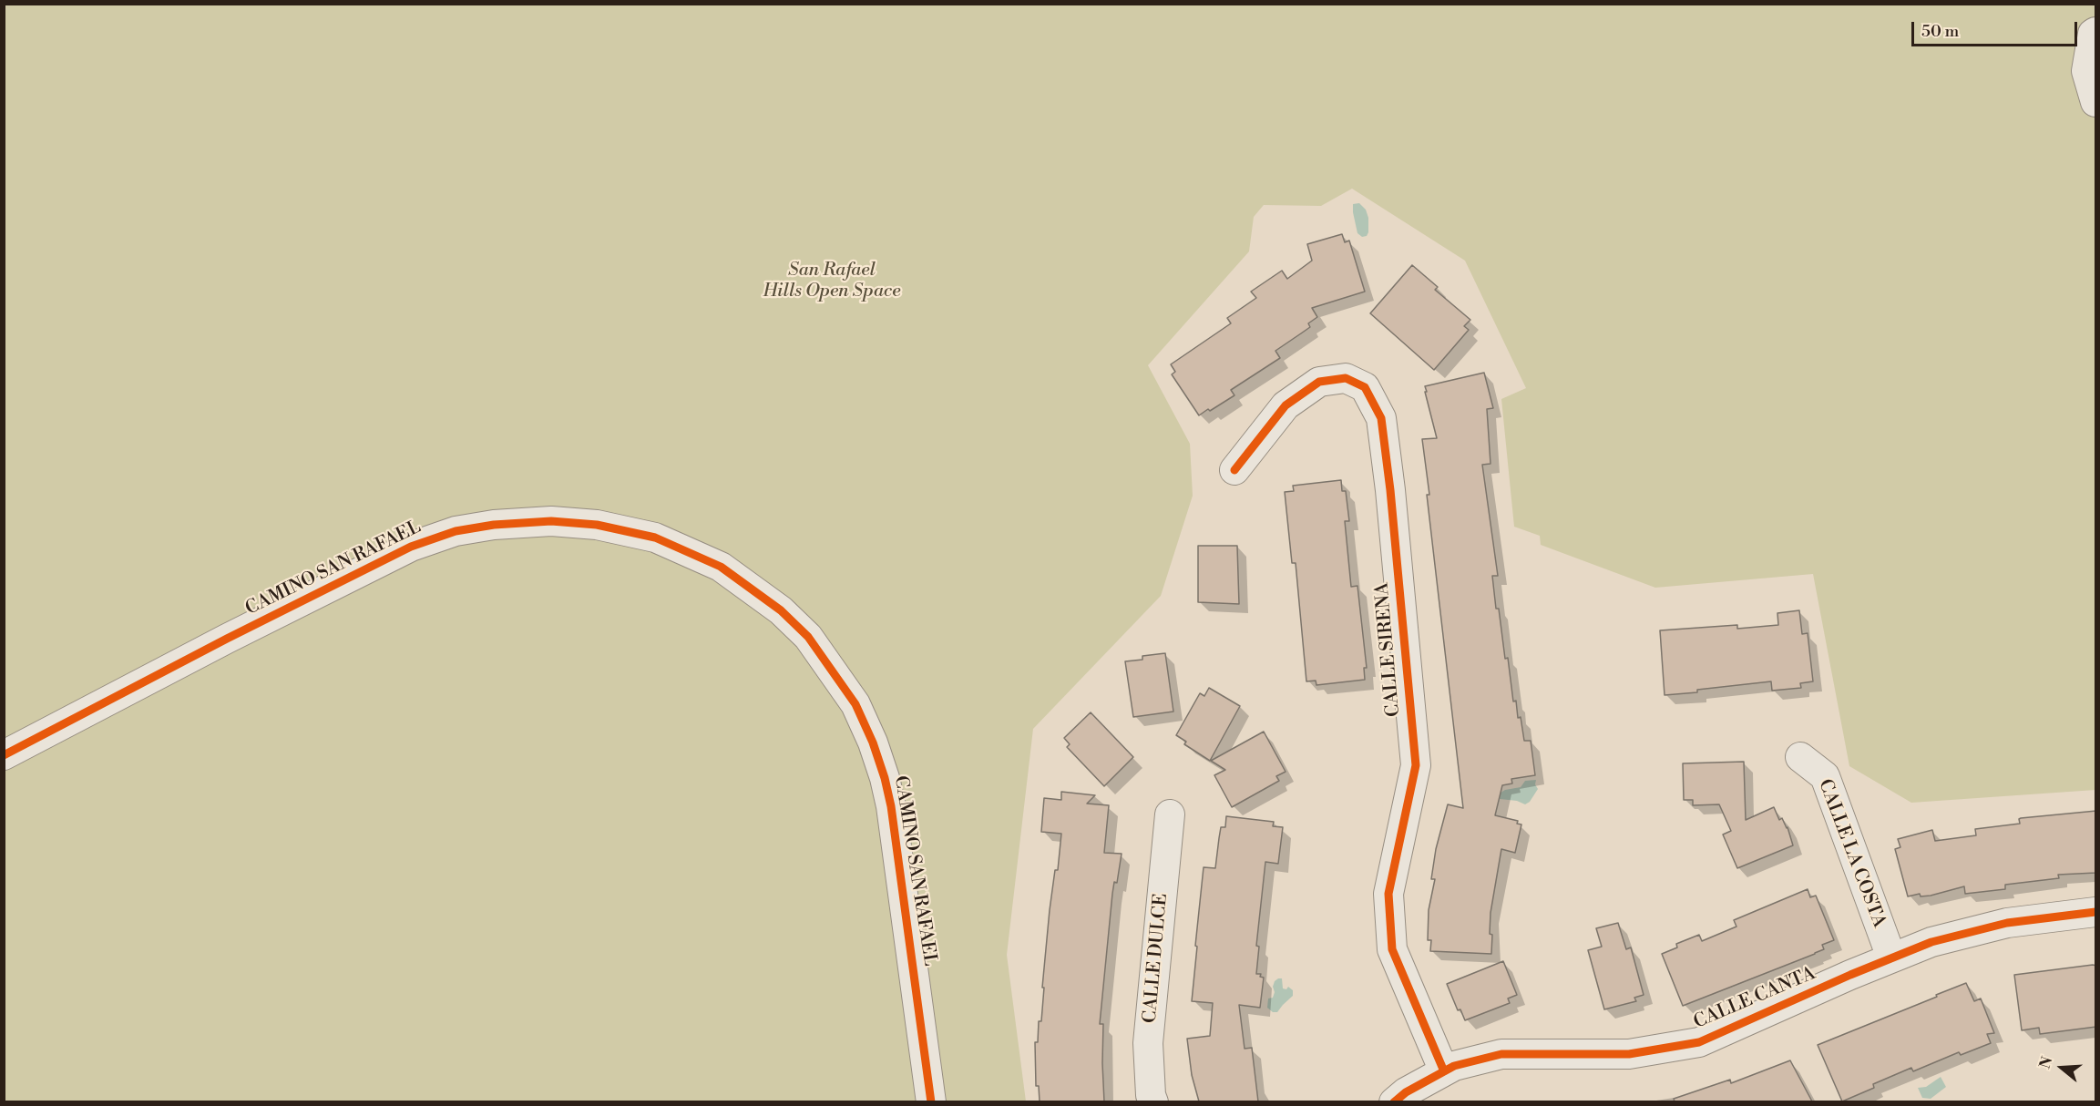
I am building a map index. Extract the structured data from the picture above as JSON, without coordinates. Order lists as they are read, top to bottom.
{
  "streets": {
    "street": [
      "CAMINO SAN RAFAEL",
      "CALLE SIRENA",
      "CALLE LA COSTA",
      "CALLE DULCE",
      "CALLE CANTA"
    ]
  },
  "crossings": [
    ["CALLE SIRENA", "CALLE CANTA"],
    ["CALLE LA COSTA", "CALLE CANTA"]
  ],
  "parks": ["San Rafael Hills Open Space"],
  "scale_bar": "50 m",
  "north": "left"
}
